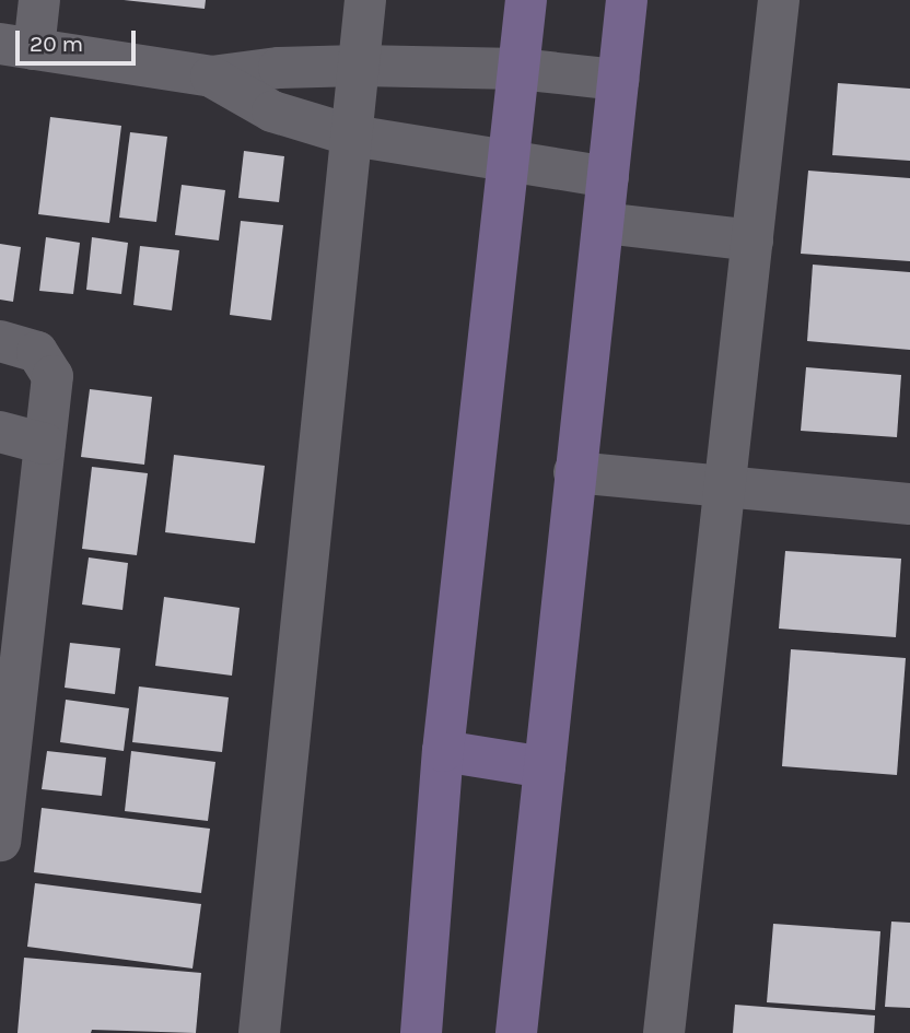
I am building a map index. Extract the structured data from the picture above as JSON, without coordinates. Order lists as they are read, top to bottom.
{
  "scale_bar": "20 m"
}
